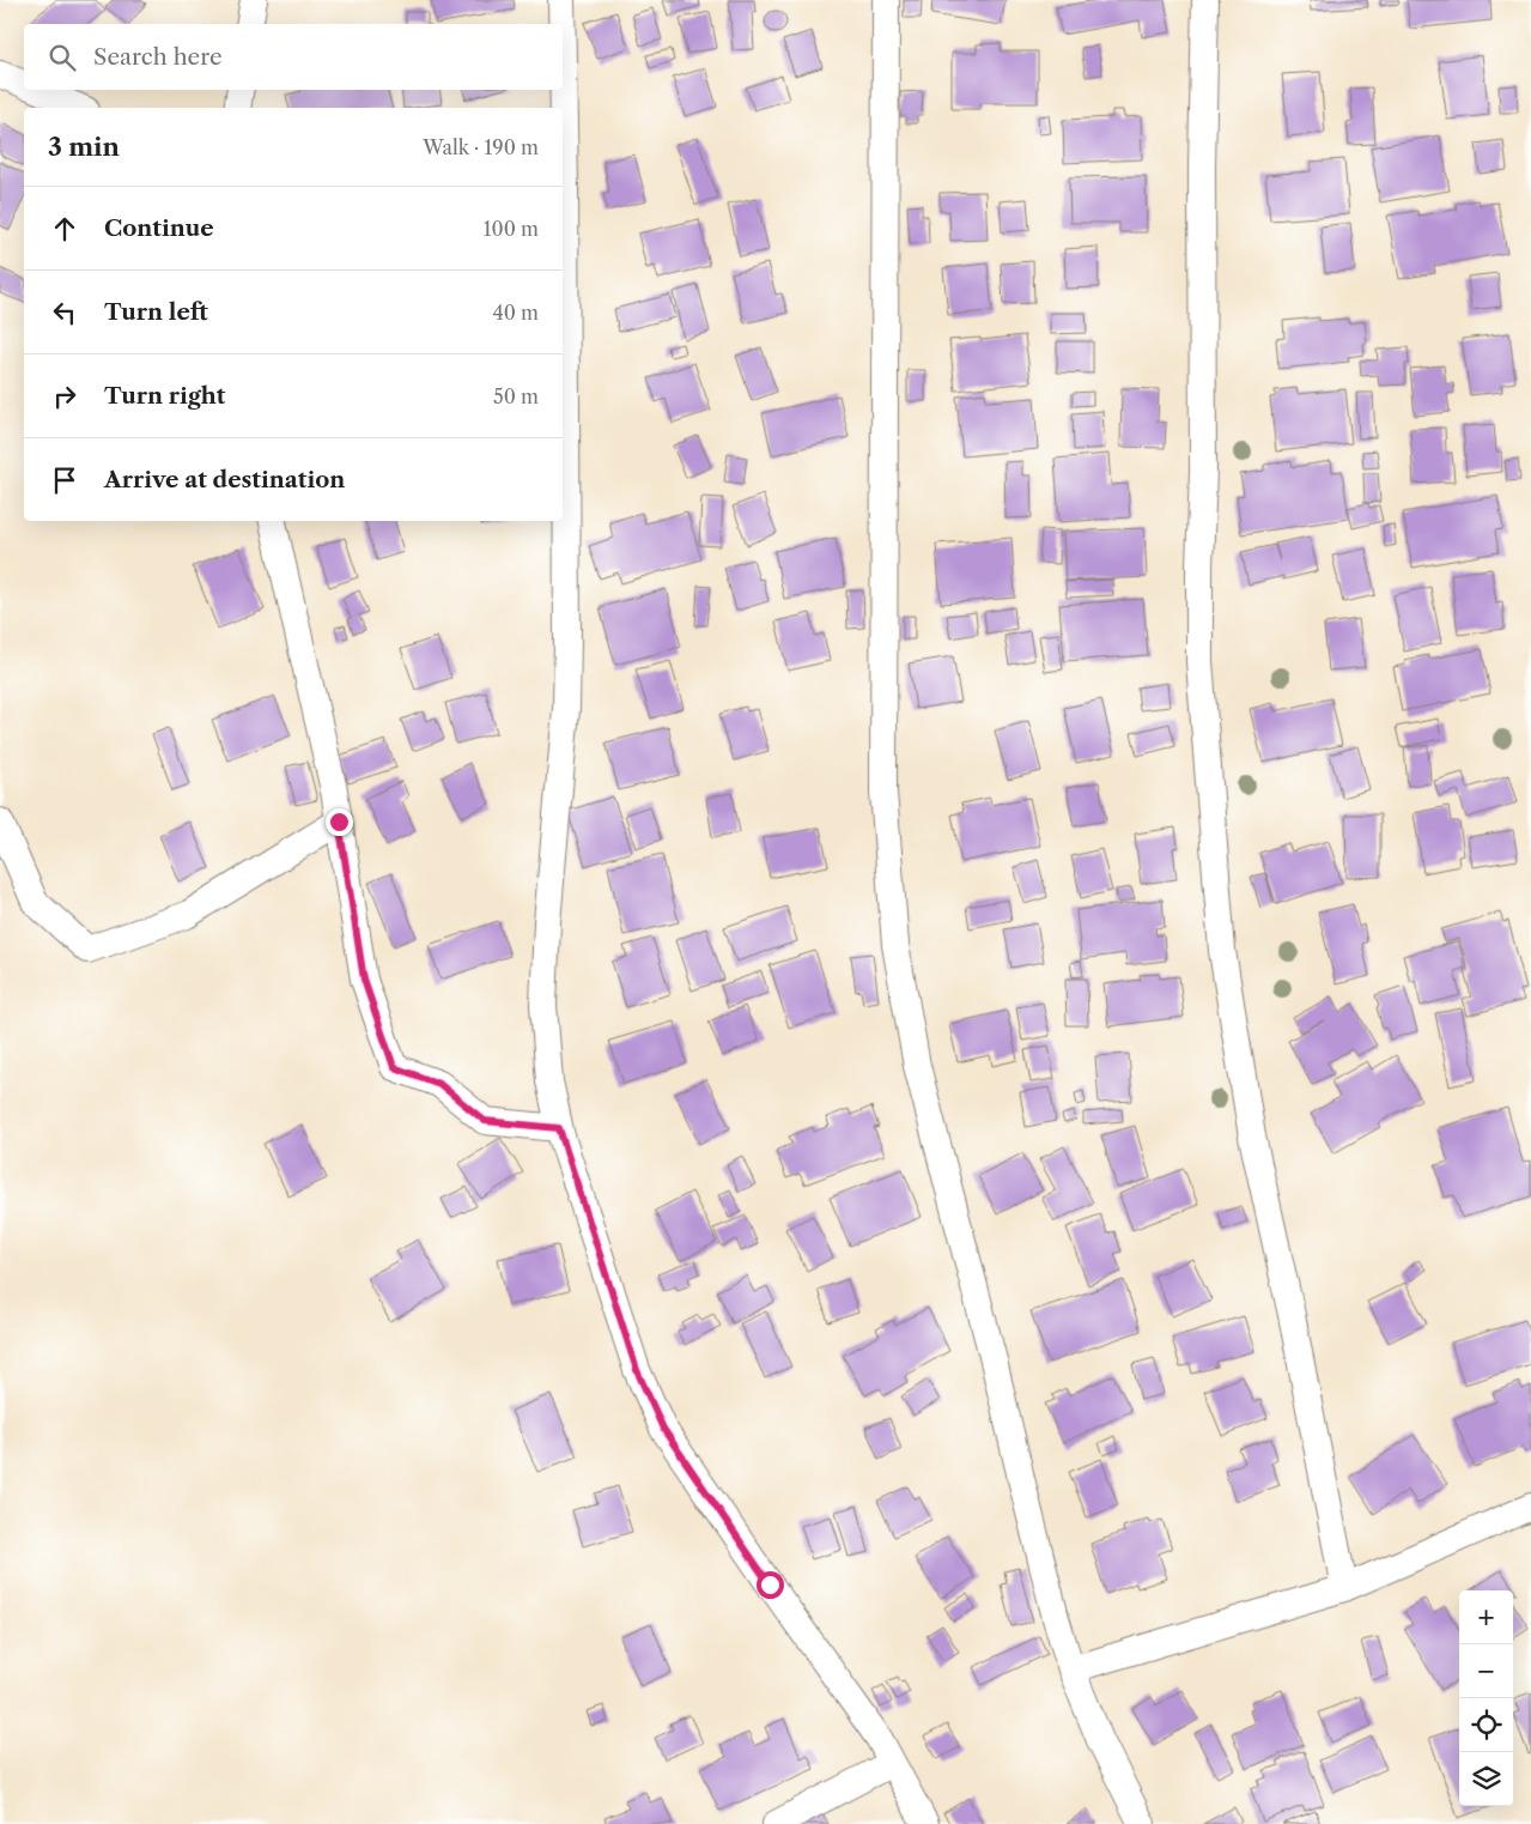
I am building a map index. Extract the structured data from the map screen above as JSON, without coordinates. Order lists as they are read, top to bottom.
{
  "page": {
    "search": "Search here",
    "heading": ["3 min", "Walk · 190 m"],
    "list": [
      ["Continue", "100 m"],
      ["Turn left", "40 m"],
      ["Turn right", "50 m"],
      "Arrive at destination"
    ],
    "map_buttons": ["+", "−"]
  }
}
